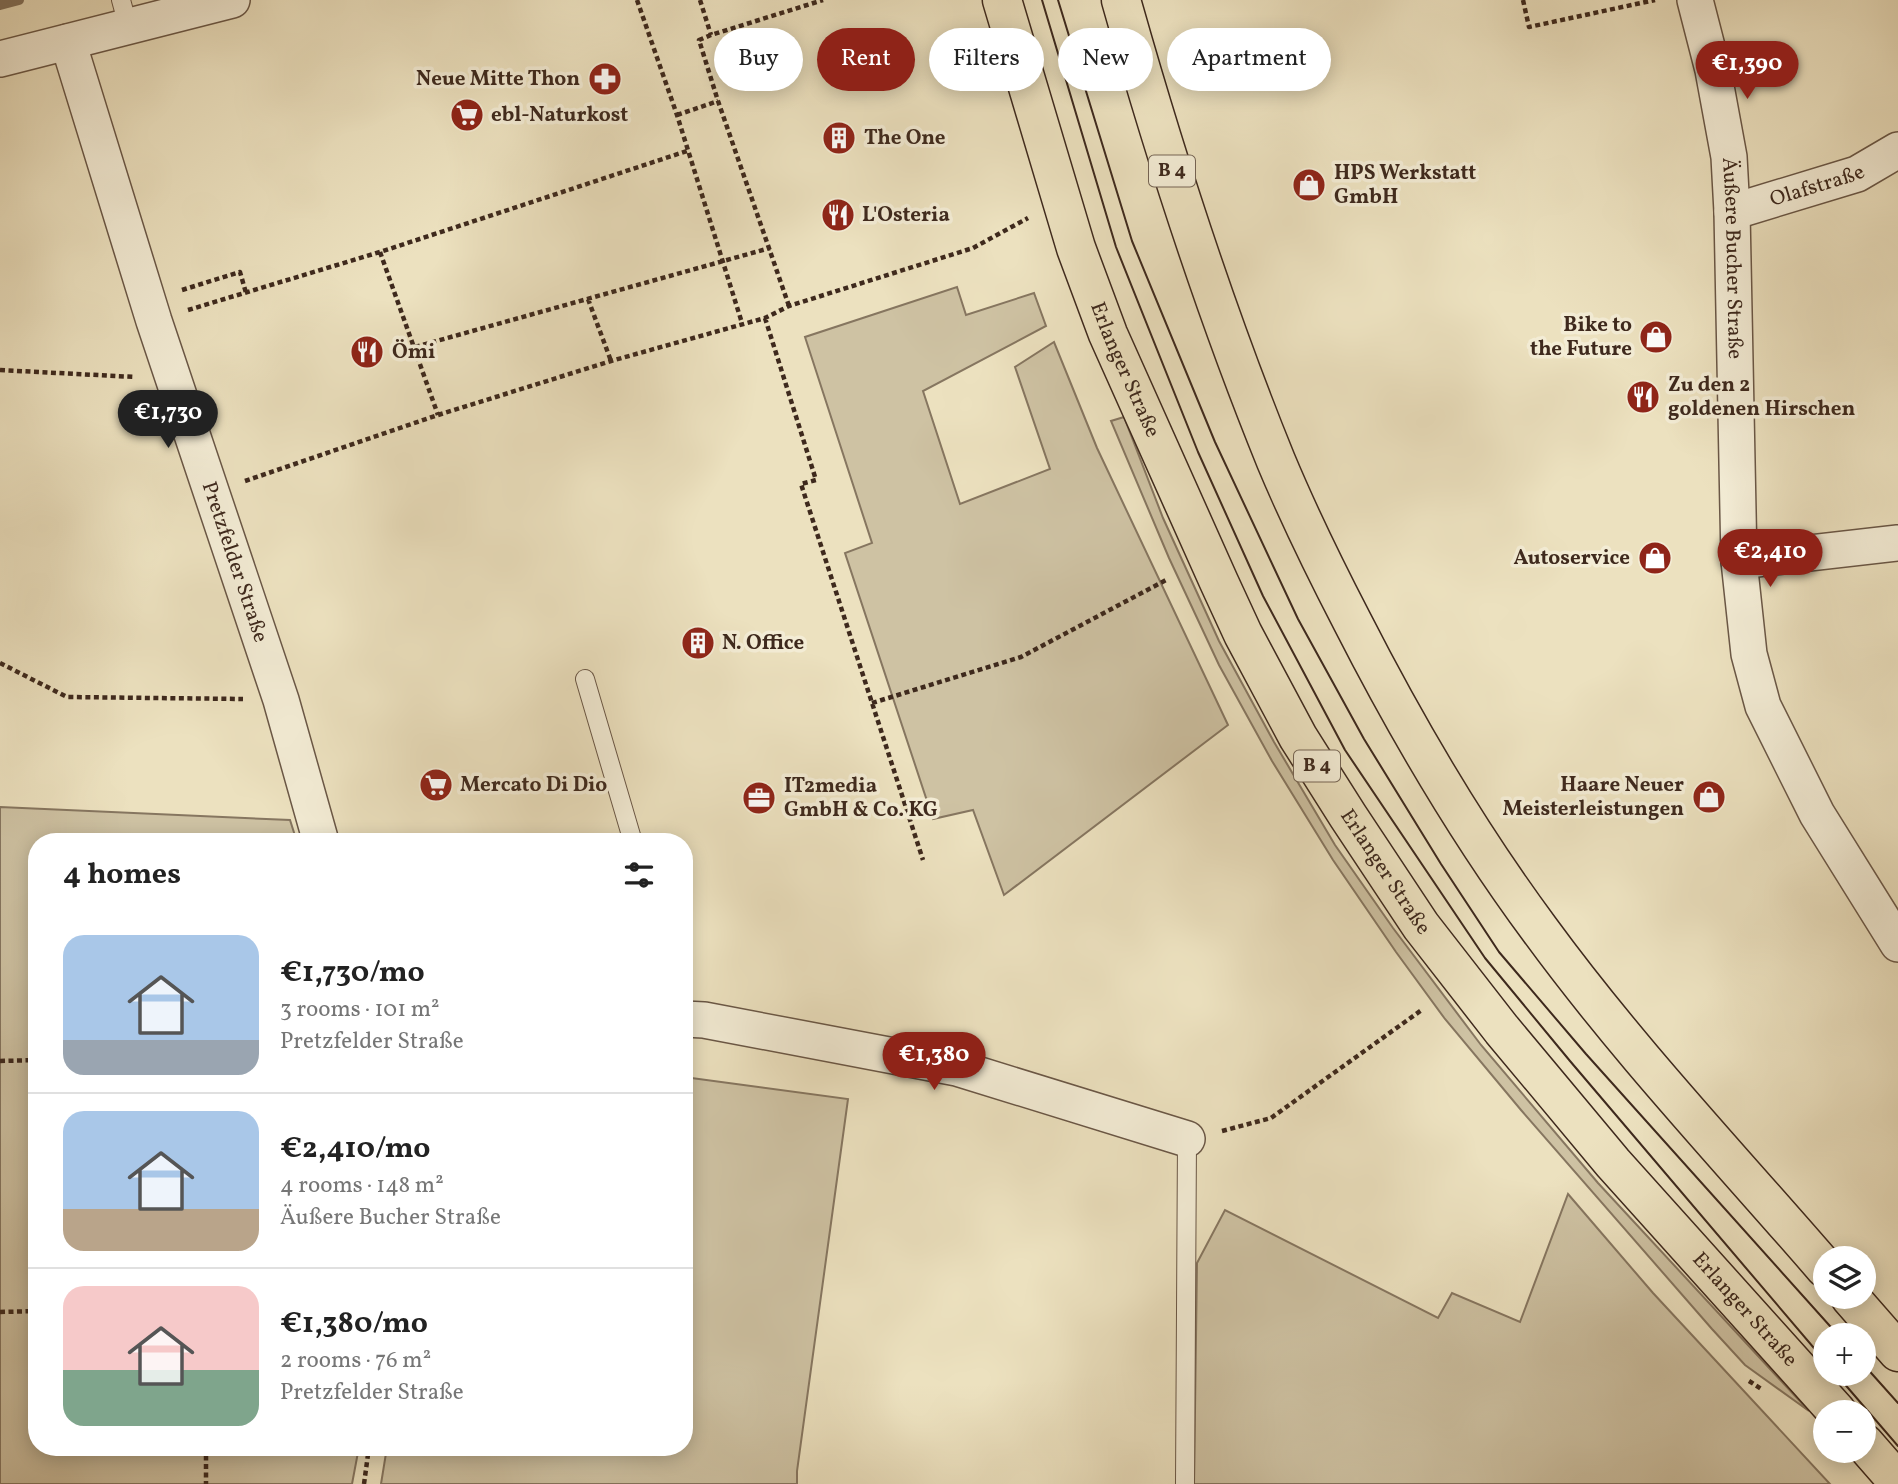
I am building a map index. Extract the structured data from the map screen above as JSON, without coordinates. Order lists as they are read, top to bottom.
{
  "streets": {
    "main road": ["B 4", "Erlanger Straße"],
    "street": ["Olafstraße", "Äußere Bucher Straße", "Pretzfelder Straße"]
  },
  "crossings": [
    ["Olafstraße", "Äußere Bucher Straße"]
  ],
  "places": {
    "pharmacy": ["Neue Mitte Thon"],
    "supermarket": ["ebl-Naturkost", "Mercato Di Dio"],
    "building": ["The One", "N. Office"],
    "shop": [
      "HPS Werkstatt GmbH",
      "Bike to the Future",
      "Autoservice",
      "Haare Neuer Meisterleistungen"
    ],
    "restaurant": ["L'Osteria", "Ömi", "Zu den 2 goldenen Hirschen"],
    "office": ["IT2media GmbH & Co. KG"]
  },
  "page": {
    "chip": [
      "Buy",
      "Rent",
      "Filters",
      "New",
      "Apartment"
    ],
    "price": [
      "€1,390",
      "€1,730",
      "€2,410",
      "€1,380"
    ],
    "heading": "4 homes",
    "list": [
      {
        "name": "€1,730/mo",
        "note": "3 rooms · 101 m² · Pretzfelder Straße"
      },
      {
        "name": "€2,410/mo",
        "note": "4 rooms · 148 m² · Äußere Bucher Straße"
      },
      {
        "name": "€1,380/mo",
        "note": "2 rooms · 76 m² · Pretzfelder Straße"
      }
    ],
    "map_buttons": ["+", "−"]
  }
}
